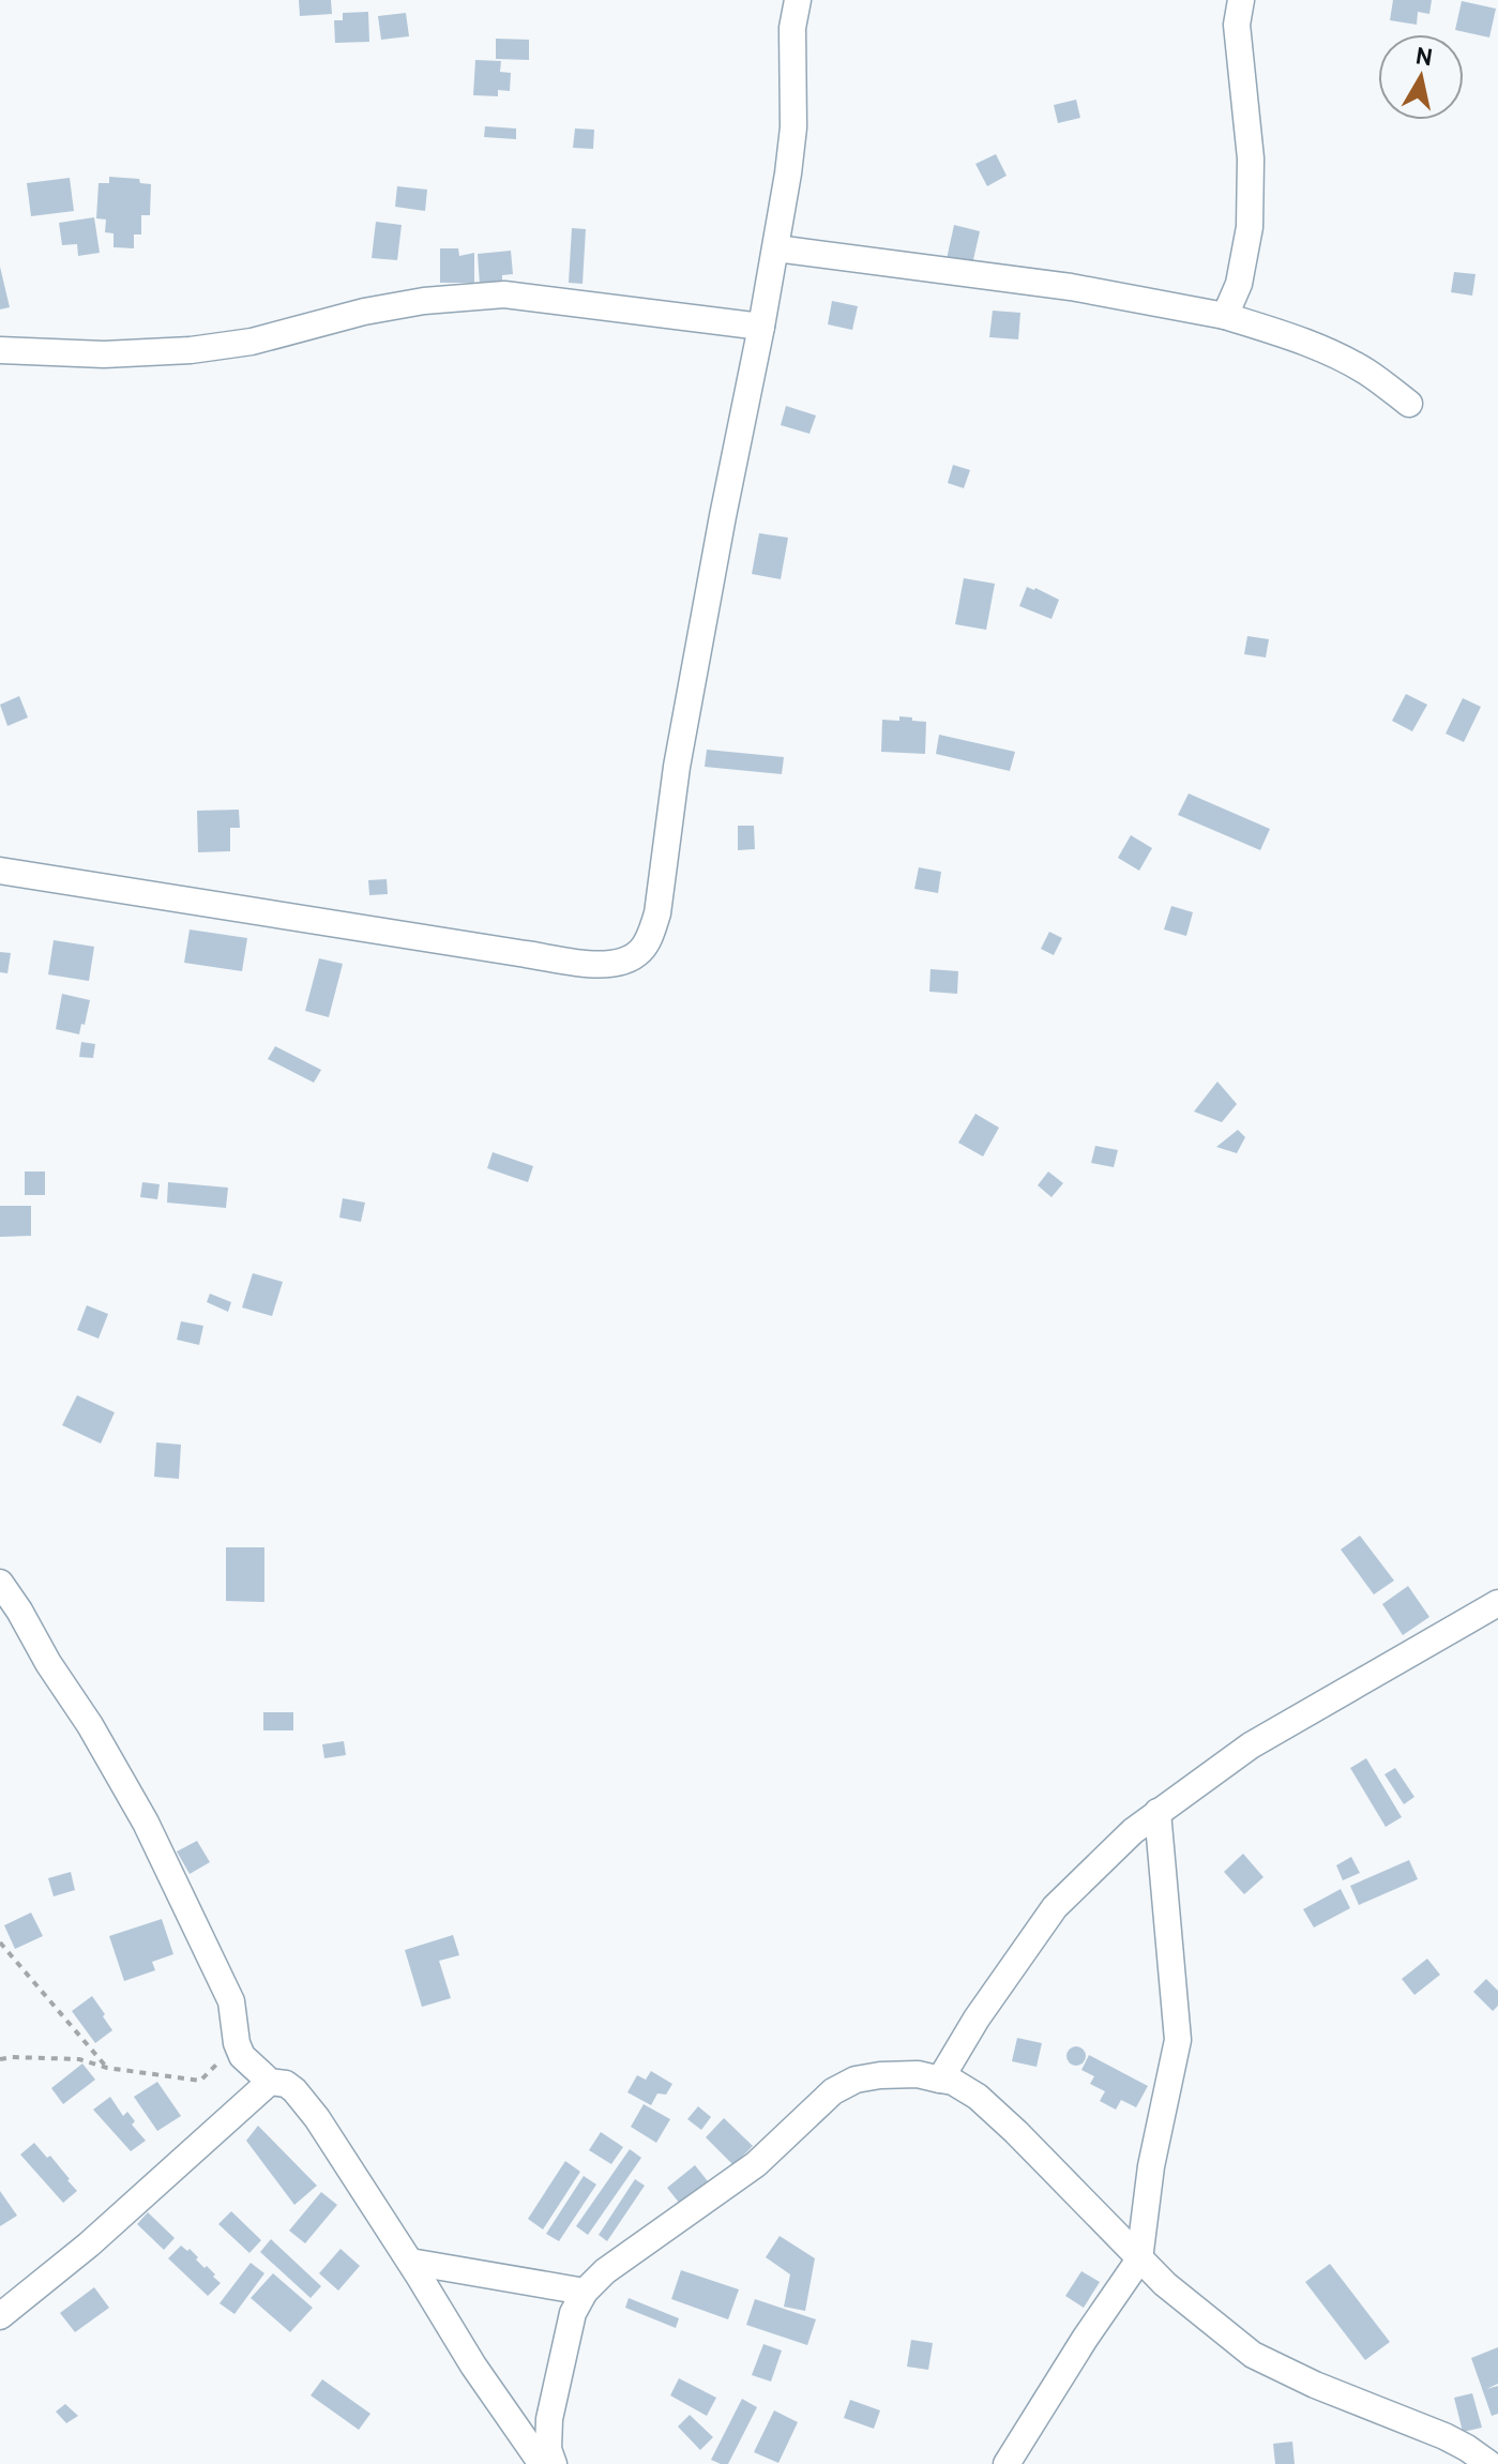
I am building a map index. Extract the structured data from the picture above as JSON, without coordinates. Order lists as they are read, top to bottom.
{
  "north": "top"
}
